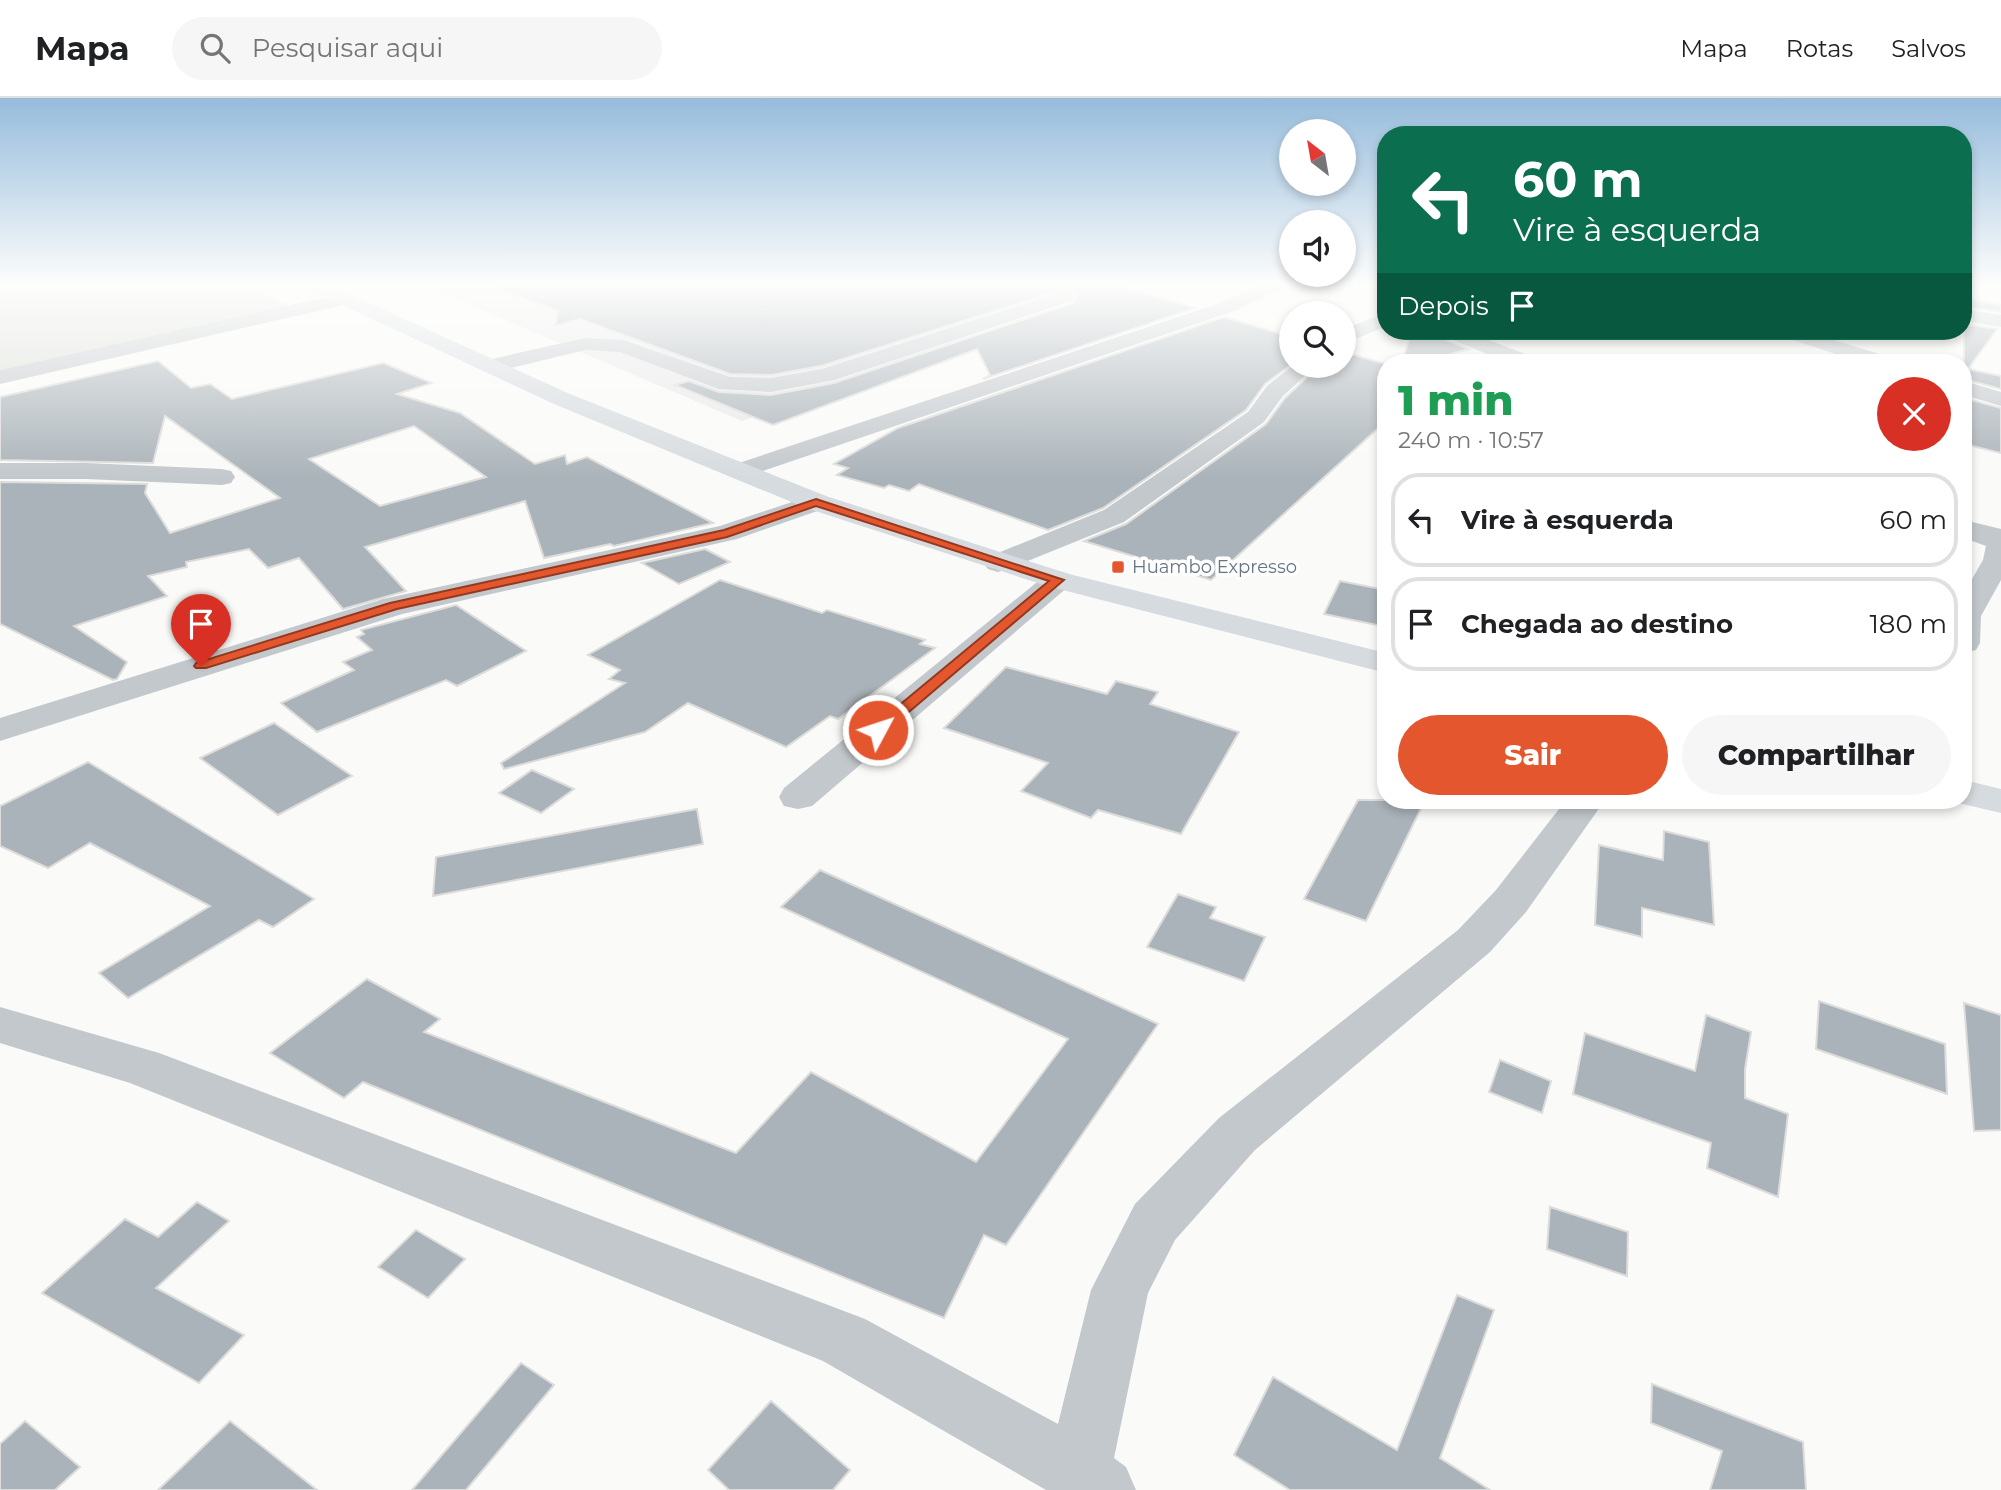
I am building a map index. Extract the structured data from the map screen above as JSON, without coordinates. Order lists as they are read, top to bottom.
{
  "places": {
    "transit": ["Huambo Expresso"]
  },
  "north": "top left",
  "page": {
    "header": "Mapa",
    "search": "Pesquisar aqui",
    "nav": ["Mapa", "Rotas", "Salvos"],
    "turn": ["60 m", "Vire à esquerda"],
    "then": "Depois",
    "heading": ["1 min", "240 m · 10:57"],
    "list": [
      {
        "name": "Vire à esquerda",
        "value": "60 m"
      },
      {
        "name": "Chegada ao destino",
        "value": "180 m"
      }
    ],
    "buttons": ["Sair", "Compartilhar"]
  }
}
